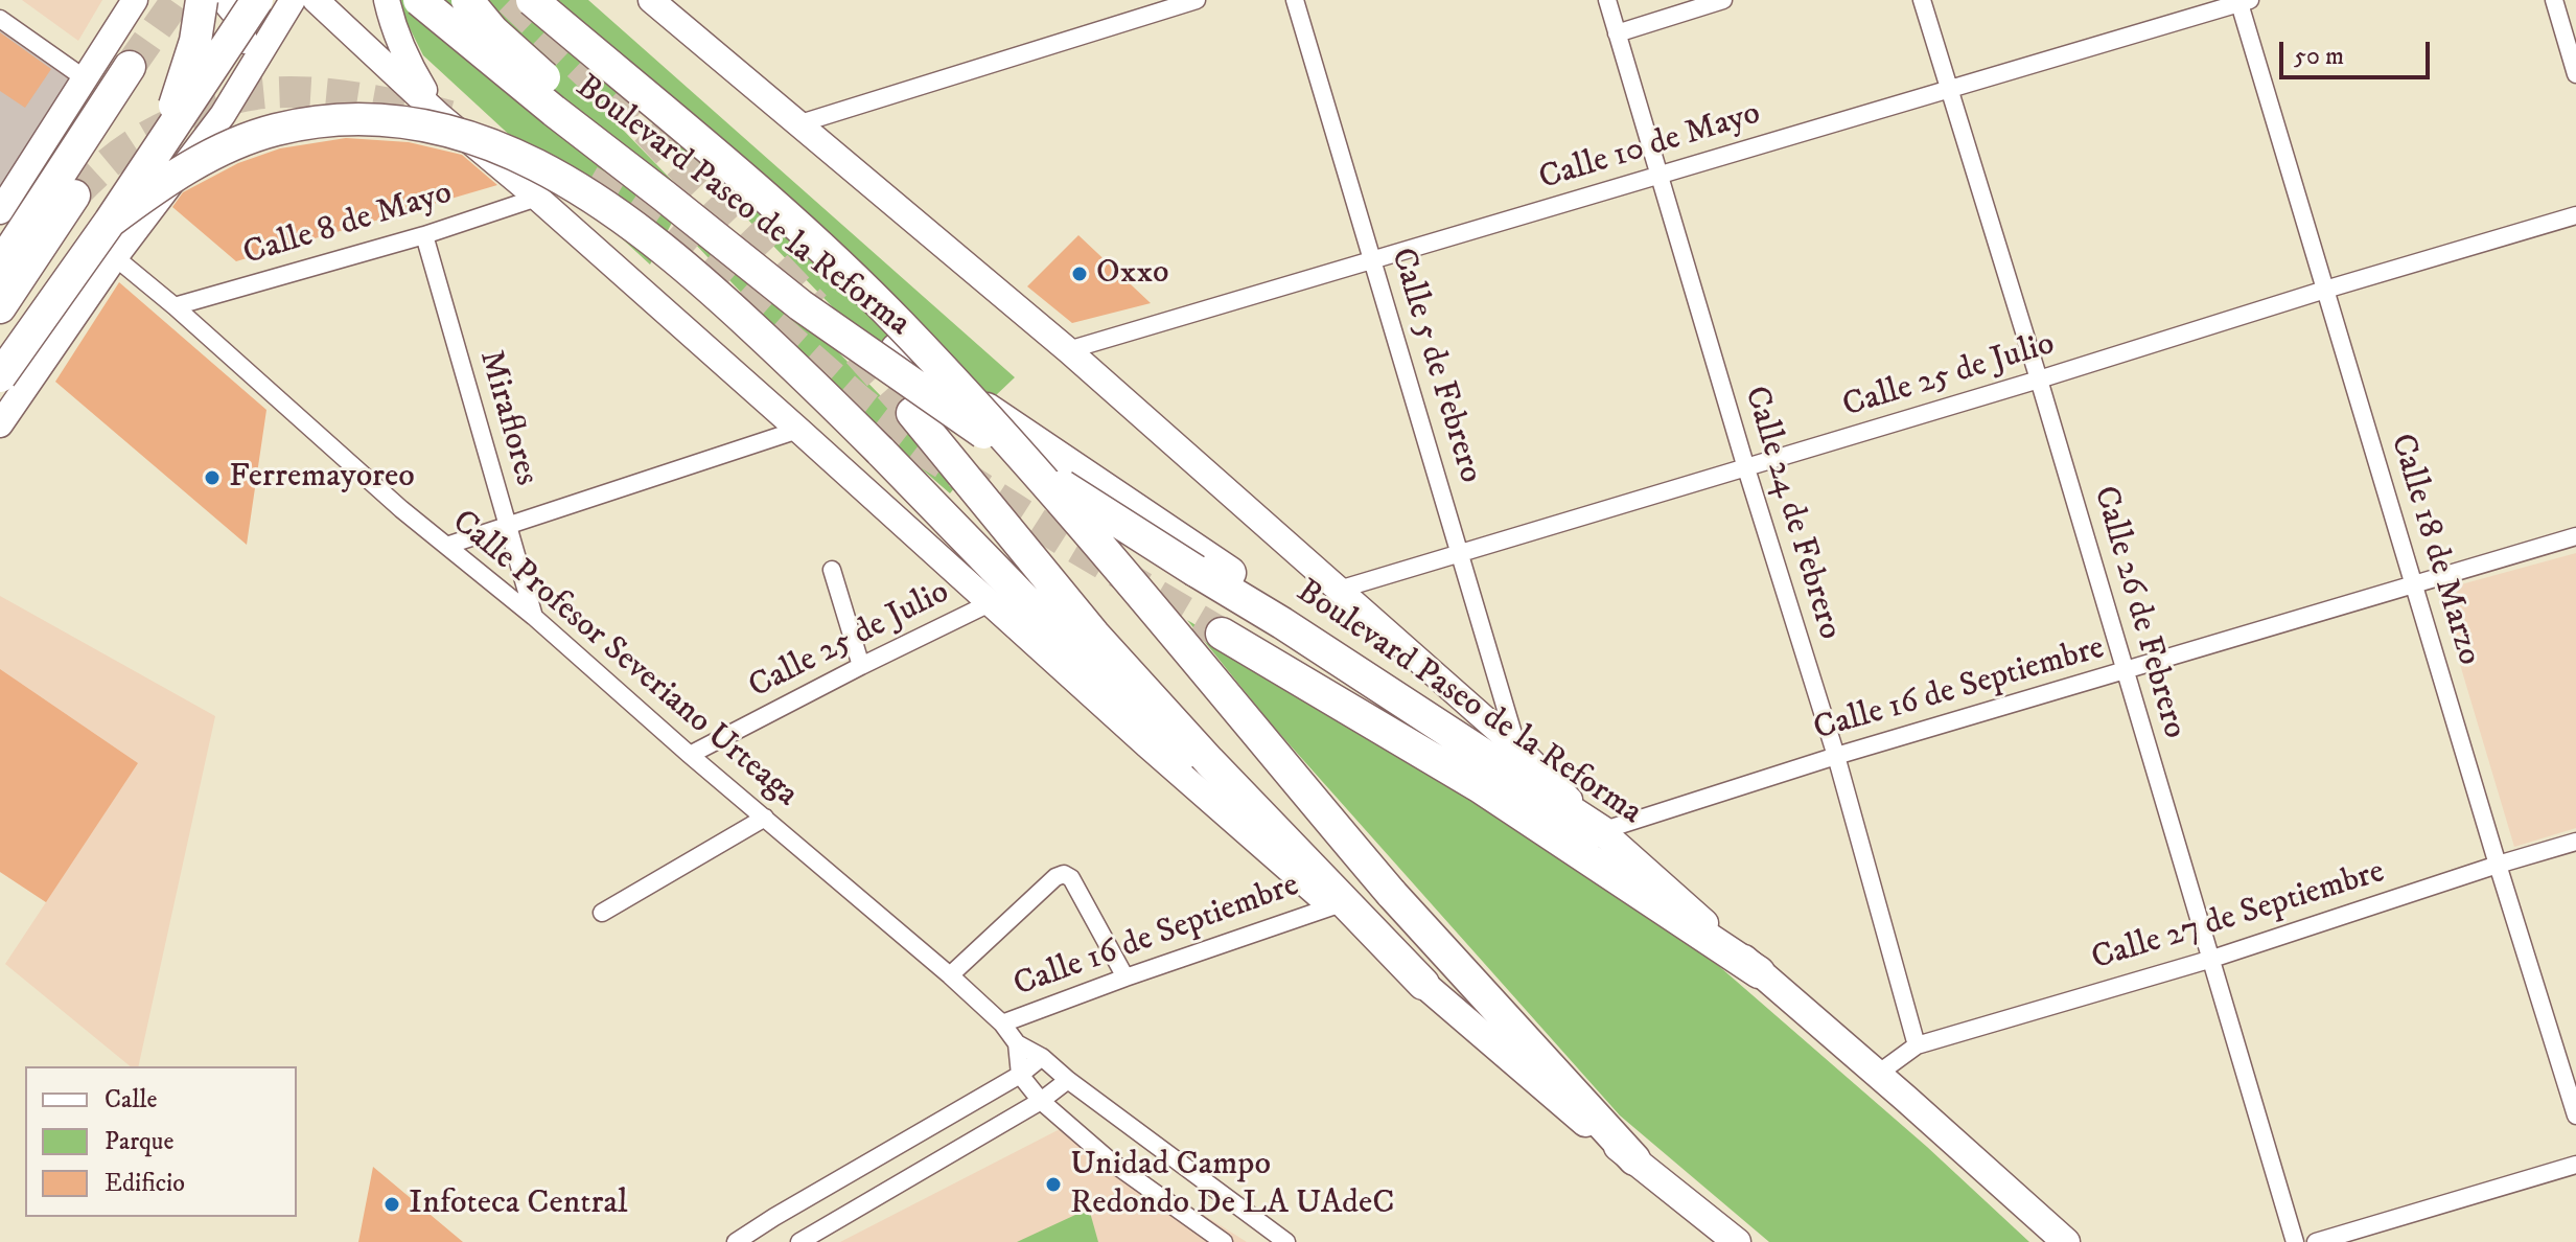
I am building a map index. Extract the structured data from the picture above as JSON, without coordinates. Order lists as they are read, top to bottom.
{
  "streets": {
    "highway": ["Boulevard Paseo de la Reforma"],
    "street": [
      "Calle 10 de Mayo",
      "Calle 8 de Mayo",
      "Calle 5 de Febrero",
      "Calle 25 de Julio",
      "Miraflores",
      "Calle 24 de Febrero",
      "Calle 18 de Marzo",
      "Calle 26 de Febrero",
      "Calle Profesor Severiano Urteaga",
      "Calle 16 de Septiembre",
      "Calle 27 de Septiembre"
    ]
  },
  "crossings": [
    ["Calle 10 de Mayo", "Calle 5 de Febrero"],
    ["Calle 10 de Mayo", "Calle 24 de Febrero"],
    ["Calle 10 de Mayo", "Calle 18 de Marzo"],
    ["Calle 10 de Mayo", "Calle 26 de Febrero"],
    ["Boulevard Paseo de la Reforma", "Calle 16 de Septiembre"],
    ["Boulevard Paseo de la Reforma", "Calle 27 de Septiembre"],
    ["Calle 8 de Mayo", "Miraflores"],
    ["Calle 8 de Mayo", "Calle Profesor Severiano Urteaga"],
    ["Calle 5 de Febrero", "Calle 25 de Julio"],
    ["Calle 25 de Julio", "Calle 24 de Febrero"],
    ["Calle 25 de Julio", "Calle 18 de Marzo"],
    ["Calle 25 de Julio", "Calle 26 de Febrero"],
    ["Calle 25 de Julio", "Calle Profesor Severiano Urteaga"],
    ["Miraflores", "Calle Profesor Severiano Urteaga"],
    ["Calle 24 de Febrero", "Calle 16 de Septiembre"],
    ["Calle 24 de Febrero", "Calle 27 de Septiembre"],
    ["Calle 18 de Marzo", "Calle 16 de Septiembre"],
    ["Calle 18 de Marzo", "Calle 27 de Septiembre"],
    ["Calle 26 de Febrero", "Calle 16 de Septiembre"],
    ["Calle 26 de Febrero", "Calle 27 de Septiembre"],
    ["Calle Profesor Severiano Urteaga", "Calle 16 de Septiembre"]
  ],
  "places": [
    "Oxxo",
    "Ferremayoreo",
    "Unidad Campo Redondo De LA UAdeC",
    "Infoteca Central"
  ],
  "legend": ["Calle", "Parque", "Edificio"],
  "scale_bar": "50 m"
}
